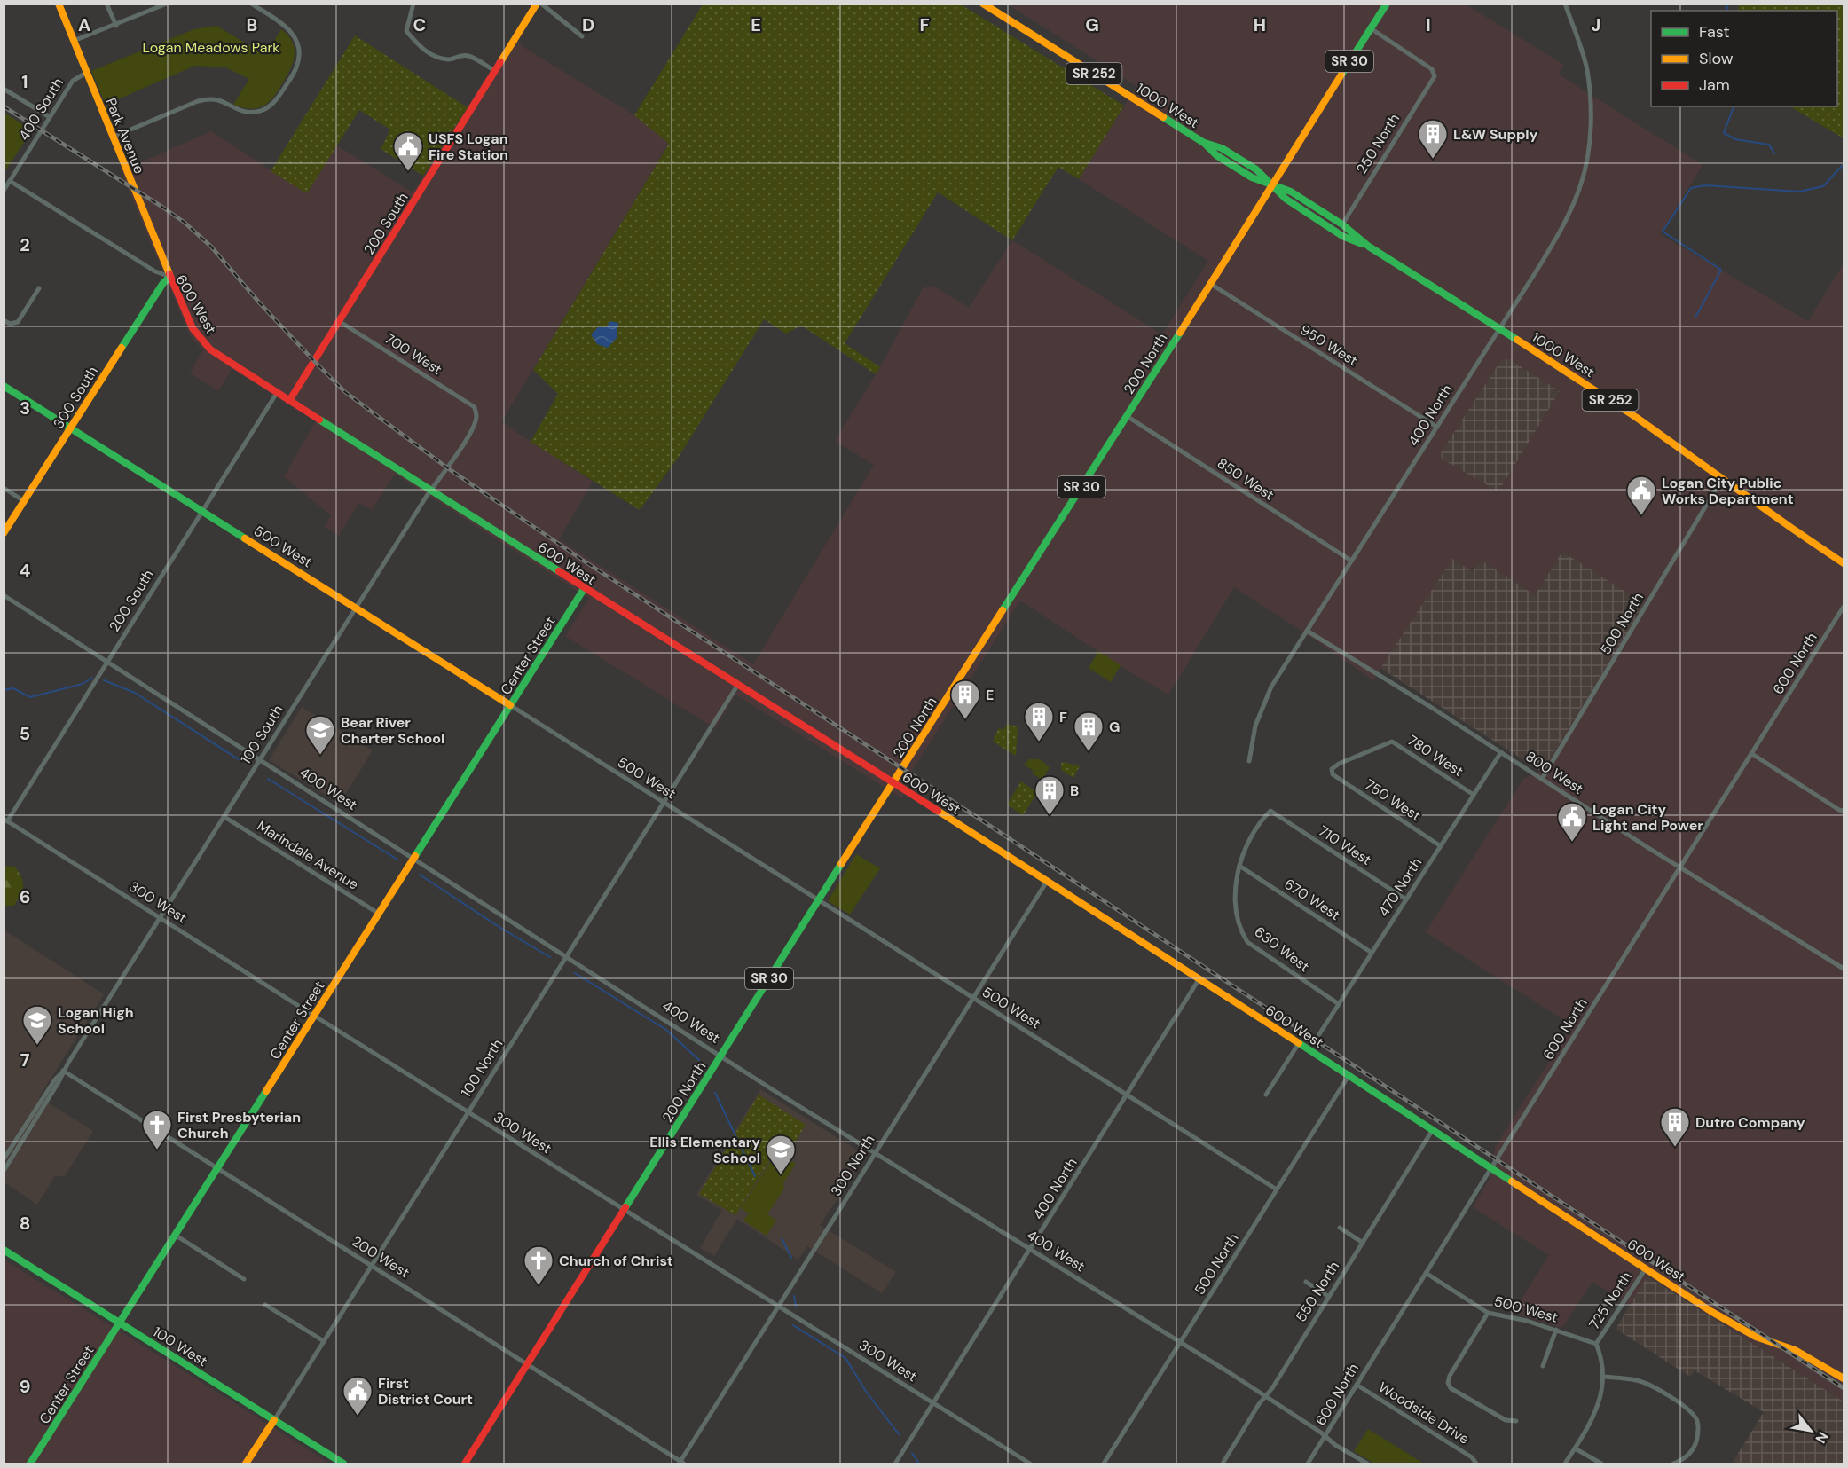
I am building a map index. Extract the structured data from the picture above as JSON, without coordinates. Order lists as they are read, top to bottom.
{
  "streets": {
    "main road": [
      "SR 30",
      "SR 252",
      "1000 West",
      "Park Avenue",
      "200 South",
      "600 West",
      "200 North",
      "300 South",
      "500 West",
      "Center Street",
      "100 North",
      "100 West"
    ],
    "street": [
      "400 South",
      "250 North",
      "950 West",
      "700 West",
      "400 North",
      "850 West",
      "500 North",
      "600 North",
      "100 South",
      "780 West",
      "800 West",
      "400 West",
      "750 West",
      "710 West",
      "Marindale Avenue",
      "470 North",
      "670 West",
      "300 West",
      "630 West",
      "300 North",
      "200 West",
      "550 North",
      "725 North",
      "Woodside Drive"
    ]
  },
  "crossings": [
    ["1000 West", "250 North"],
    ["1000 West", "200 North"],
    ["1000 West", "400 North"],
    ["1000 West", "500 North"],
    ["400 South", "Park Avenue"],
    ["400 South", "600 West"],
    ["Park Avenue", "600 West"],
    ["Park Avenue", "300 South"],
    ["250 North", "200 North"],
    ["200 South", "600 West"],
    ["200 South", "700 West"],
    ["200 South", "500 West"],
    ["200 South", "400 West"],
    ["200 South", "300 West"],
    ["600 West", "200 North"],
    ["600 West", "300 South"],
    ["600 West", "400 North"],
    ["600 West", "500 North"],
    ["600 West", "Center Street"],
    ["600 West", "600 North"],
    ["600 West", "100 South"],
    ["600 West", "100 North"],
    ["600 West", "300 North"],
    ["600 West", "550 North"],
    ["600 West", "725 North"],
    ["950 West", "200 North"],
    ["950 West", "400 North"],
    ["700 West", "100 South"],
    ["200 North", "850 West"],
    ["200 North", "500 West"],
    ["200 North", "400 West"],
    ["200 North", "300 West"],
    ["200 North", "200 West"],
    ["300 South", "500 West"],
    ["400 North", "850 West"],
    ["400 North", "500 West"],
    ["400 North", "800 West"],
    ["400 North", "400 West"],
    ["400 North", "300 West"],
    ["500 West", "500 North"],
    ["500 West", "Center Street"],
    ["500 West", "600 North"],
    ["500 West", "100 South"],
    ["500 West", "100 North"],
    ["500 West", "300 North"],
    ["500 West", "725 North"],
    ["500 North", "800 West"],
    ["500 North", "400 West"],
    ["Center Street", "400 West"],
    ["Center Street", "Marindale Avenue"],
    ["Center Street", "300 West"],
    ["Center Street", "200 West"],
    ["Center Street", "100 West"],
    ["600 North", "800 West"],
    ["600 North", "400 West"],
    ["600 North", "Woodside Drive"],
    ["100 South", "400 West"],
    ["100 South", "Marindale Avenue"],
    ["100 South", "300 West"],
    ["100 South", "200 West"],
    ["780 West", "750 West"],
    ["780 West", "470 North"],
    ["800 West", "470 North"],
    ["400 West", "100 North"],
    ["400 West", "300 North"],
    ["400 West", "550 North"],
    ["750 West", "470 North"],
    ["710 West", "470 North"],
    ["710 West", "630 West"],
    ["470 North", "670 West"],
    ["470 North", "630 West"],
    ["670 West", "630 West"],
    ["300 West", "100 North"],
    ["300 West", "300 North"],
    ["100 North", "200 West"],
    ["100 North", "100 West"],
    ["300 North", "200 West"]
  ],
  "parks": ["Logan Meadows Park"],
  "places": {
    "building": [
      "L&W Supply",
      "E",
      "F",
      "G",
      "B",
      "Dutro Company"
    ],
    "public building": [
      "USFS Logan Fire Station",
      "Logan City Public Works Department",
      "Logan City Light and Power",
      "First District Court"
    ],
    "school or university": ["Bear River Charter School", "Logan High School", "Ellis Elementary School"],
    "church": ["First Presbyterian Church", "Church of Christ"]
  },
  "legend": ["Fast", "Slow", "Jam"],
  "north": "bottom right",
  "grid": {
    "columns": [
      "A",
      "B",
      "C",
      "D",
      "E",
      "F",
      "G",
      "H",
      "I",
      "J"
    ],
    "rows": [
      "1",
      "2",
      "3",
      "4",
      "5",
      "6",
      "7",
      "8",
      "9"
    ]
  }
}
